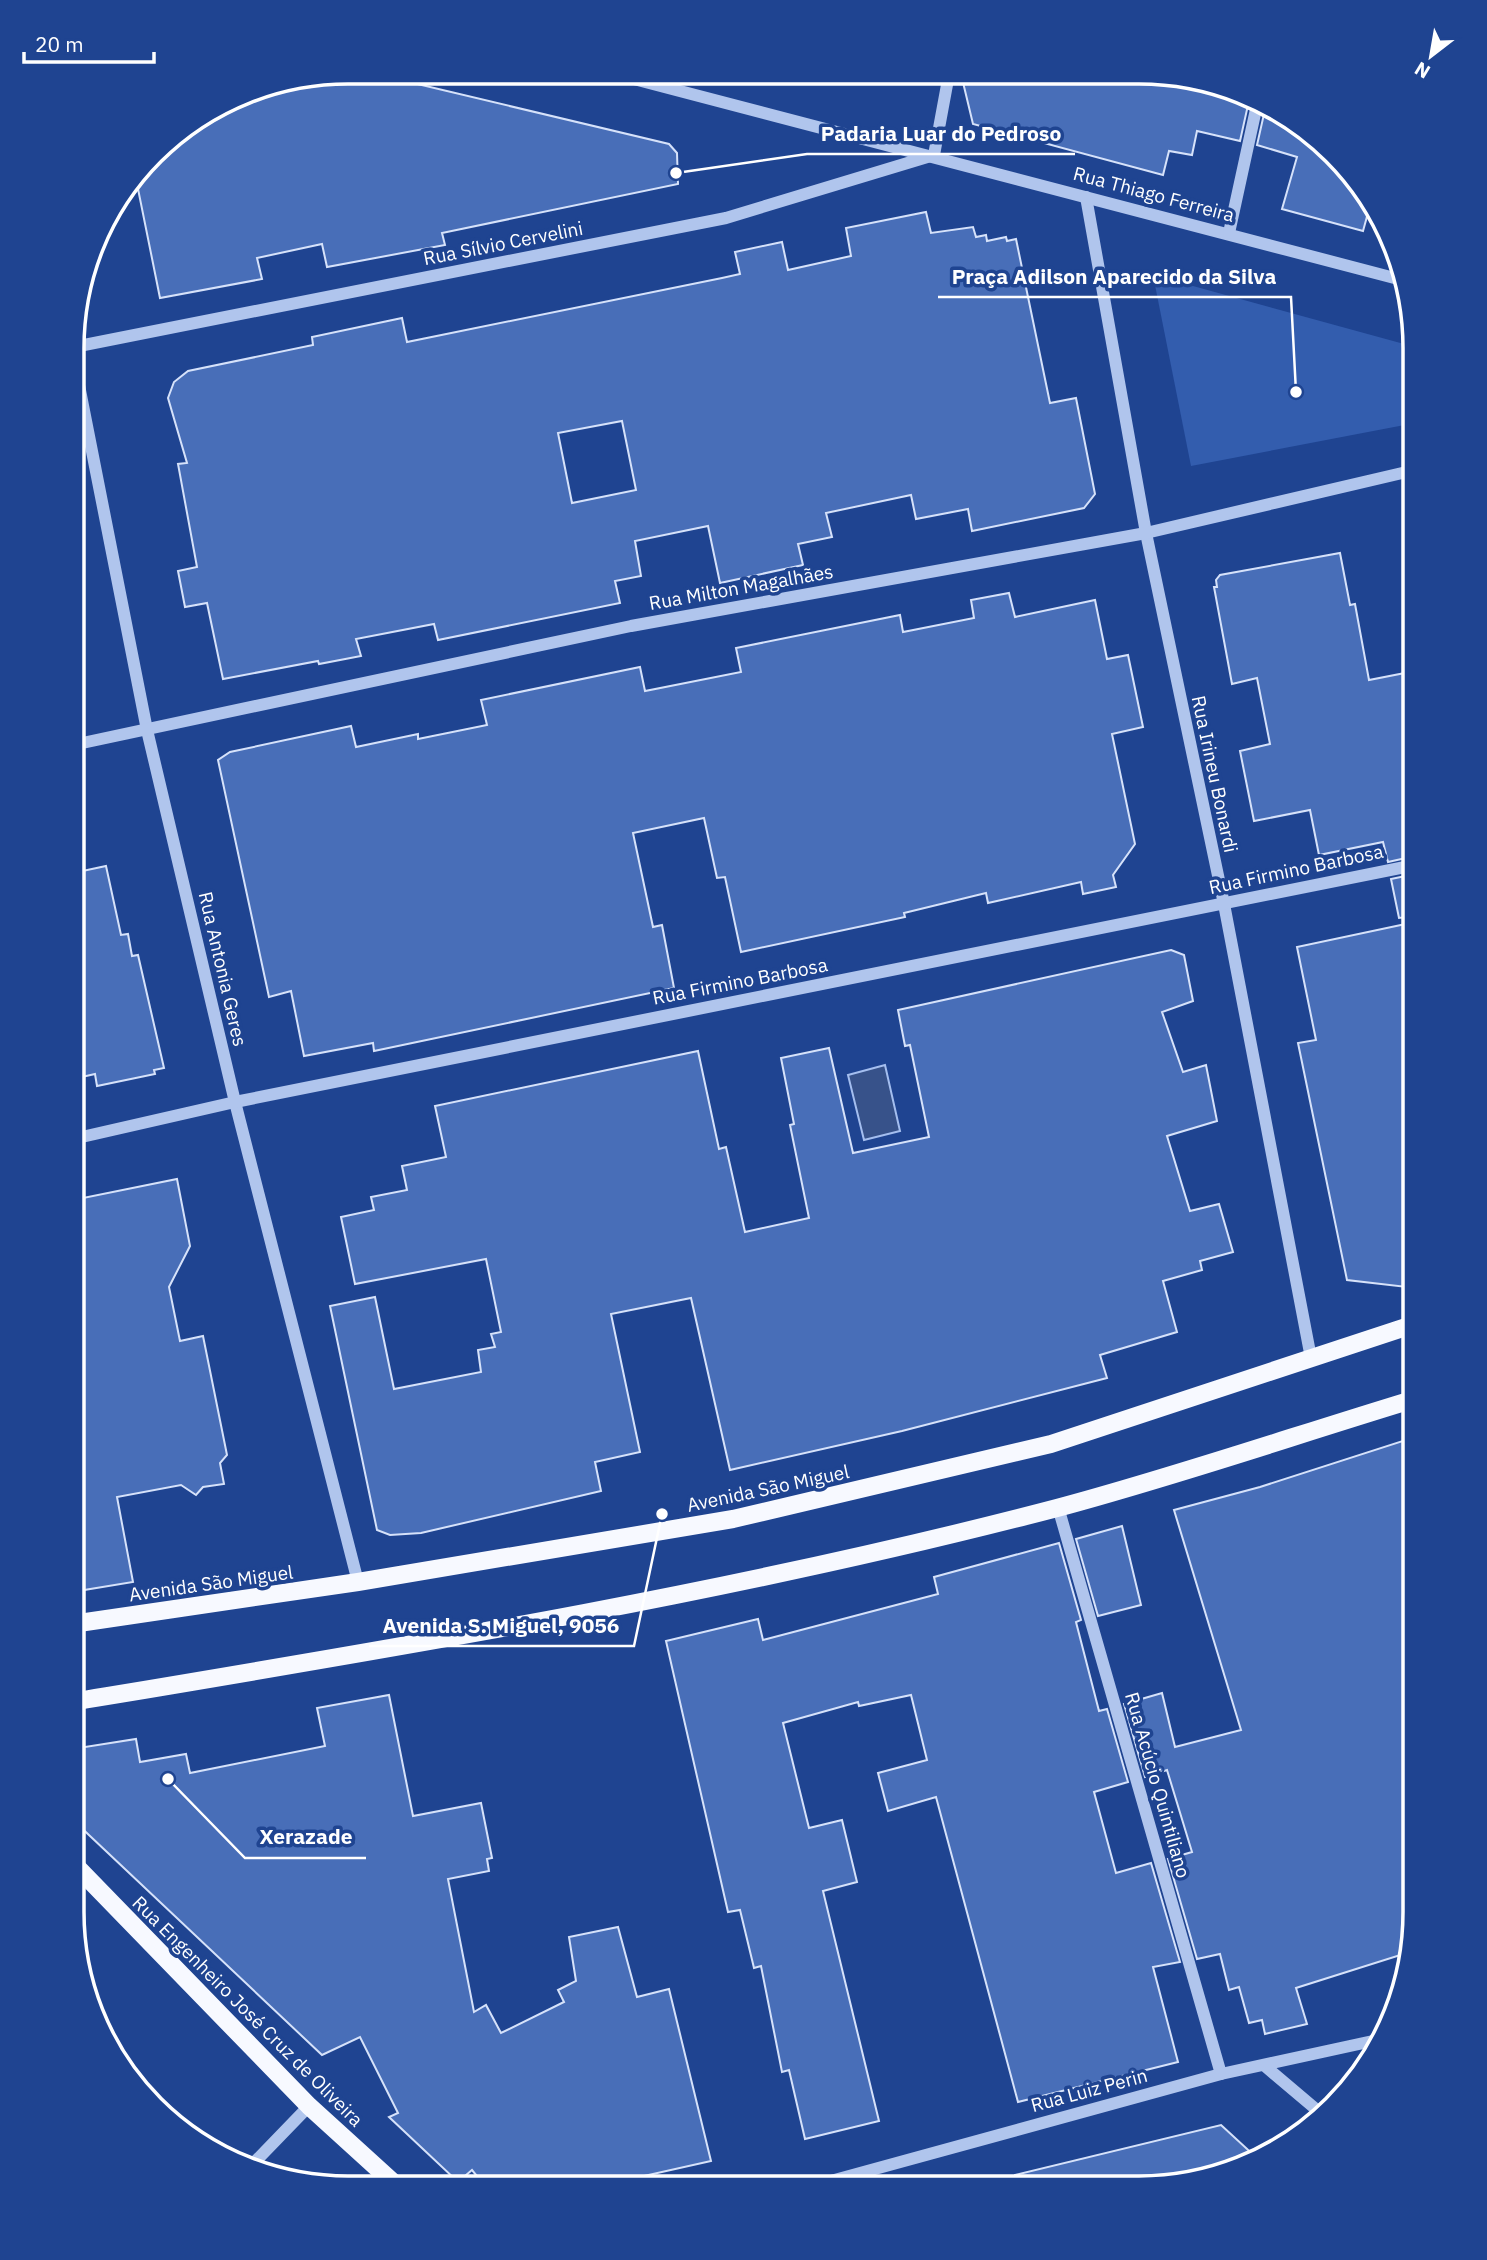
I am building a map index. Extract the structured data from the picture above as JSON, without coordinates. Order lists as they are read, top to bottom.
{
  "streets": {
    "main road": ["Avenida São Miguel", "Rua Engenheiro José Cruz de Oliveira"],
    "street": [
      "Rua Thiago Ferreira",
      "Rua Sílvio Cervelini",
      "Rua Milton Magalhães",
      "Rua Irineu Bonardi",
      "Rua Firmino Barbosa",
      "Rua Antonia Geres",
      "Rua Acúcio Quintiliano",
      "Rua Luiz Perin"
    ]
  },
  "crossings": [
    ["Rua Thiago Ferreira", "Rua Sílvio Cervelini"],
    ["Rua Thiago Ferreira", "Rua Irineu Bonardi"],
    ["Rua Milton Magalhães", "Rua Irineu Bonardi"],
    ["Rua Milton Magalhães", "Rua Antonia Geres"],
    ["Rua Irineu Bonardi", "Rua Firmino Barbosa"],
    ["Rua Irineu Bonardi", "Avenida São Miguel"],
    ["Rua Firmino Barbosa", "Rua Antonia Geres"],
    ["Rua Antonia Geres", "Avenida São Miguel"],
    ["Rua Acúcio Quintiliano", "Rua Luiz Perin"]
  ],
  "places": [
    "Padaria Luar do Pedroso",
    "Praça Adilson Aparecido da Silva",
    "Avenida S. Miguel, 9056",
    "Xerazade"
  ],
  "scale_bar": "20 m",
  "north": "bottom left"
}
